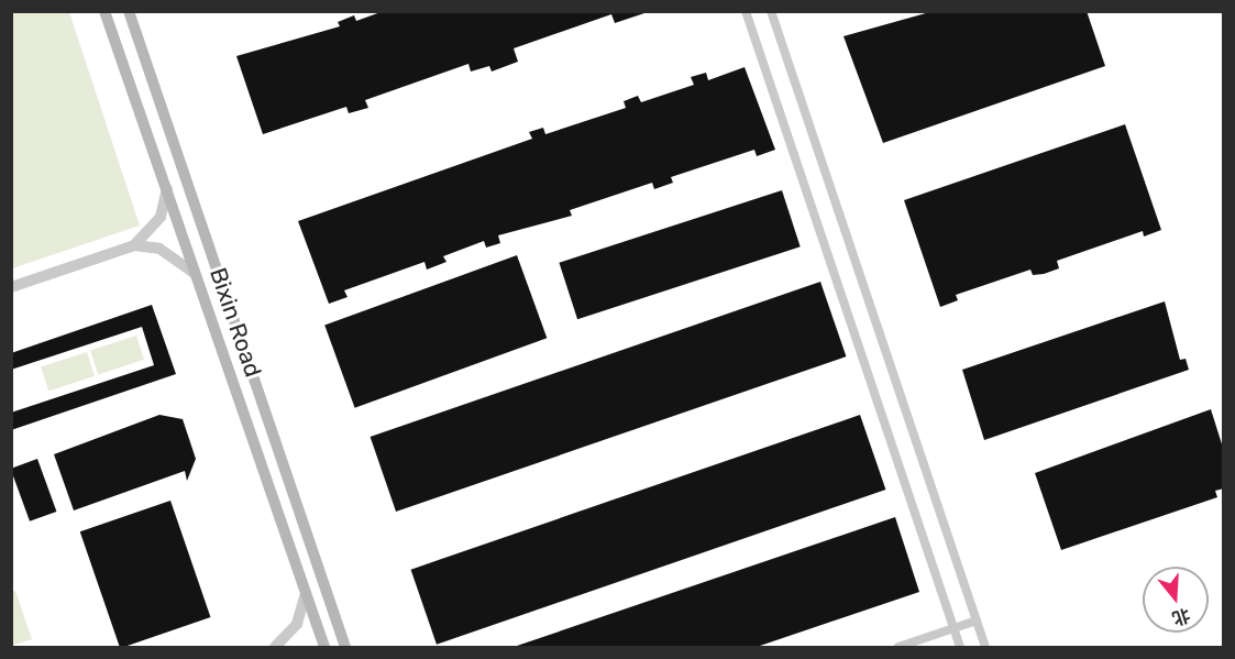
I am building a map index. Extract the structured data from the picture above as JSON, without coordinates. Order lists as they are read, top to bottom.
{
  "streets": {
    "main road": ["Bixin Road"]
  },
  "north": "bottom"
}
